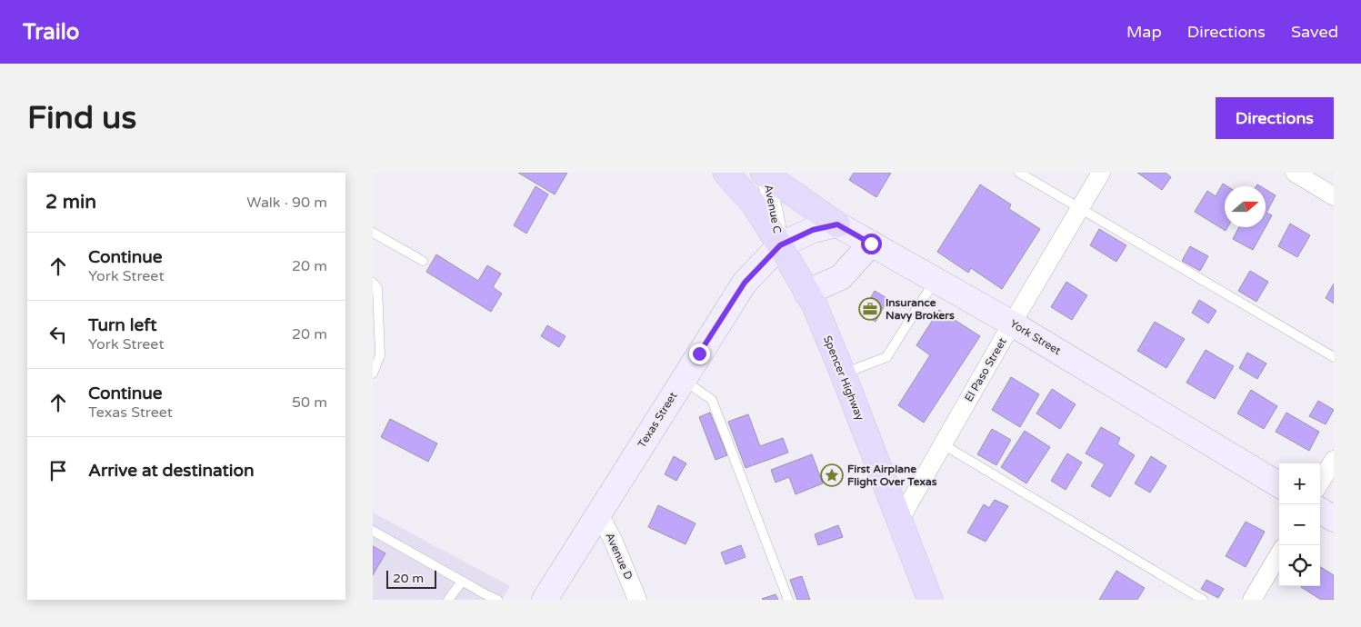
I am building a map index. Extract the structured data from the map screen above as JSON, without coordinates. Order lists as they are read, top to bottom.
{
  "streets": {
    "main road": ["Spencer Highway"],
    "street": [
      "Avenue C",
      "York Street",
      "El Paso Street",
      "Texas Street",
      "Avenue D"
    ]
  },
  "crossings": [
    ["Avenue C", "Spencer Highway"],
    ["Avenue C", "Texas Street"],
    ["York Street", "El Paso Street"],
    ["El Paso Street", "Spencer Highway"],
    ["Spencer Highway", "Texas Street"],
    ["Texas Street", "Avenue D"]
  ],
  "places": {
    "office": ["Insurance Navy Brokers"],
    "place": ["First Airplane Flight Over Texas"]
  },
  "scale_bar": "20 m",
  "north": "right",
  "page": {
    "header": "Trailo",
    "nav": ["Map", "Directions", "Saved"],
    "buttons": "Directions",
    "title": "Find us",
    "heading": ["2 min", "Walk · 90 m"],
    "list": [
      ["Continue", "York Street", "20 m"],
      ["Turn left", "York Street", "20 m"],
      ["Continue", "Texas Street", "50 m"],
      "Arrive at destination"
    ],
    "map_buttons": ["+", "−"],
    "scale": "20 m"
  }
}
